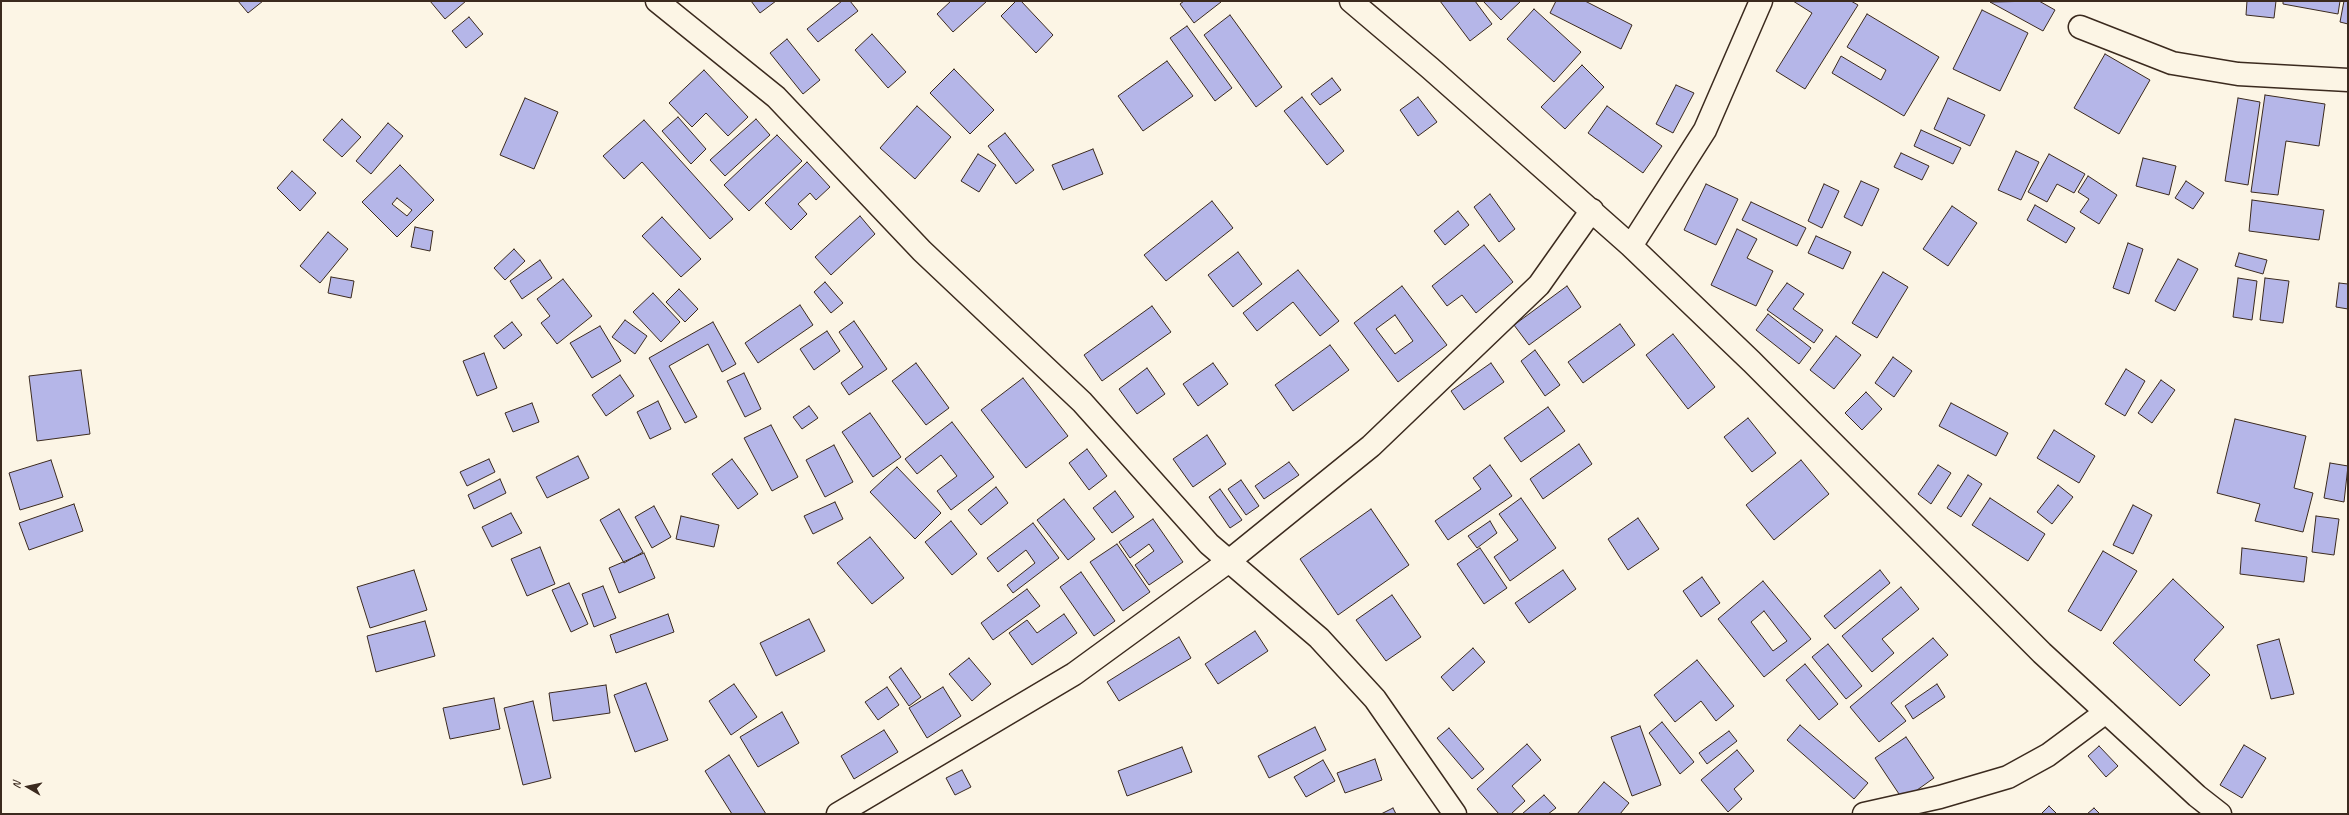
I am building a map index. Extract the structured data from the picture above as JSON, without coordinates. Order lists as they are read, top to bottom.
{
  "north": "left"
}
